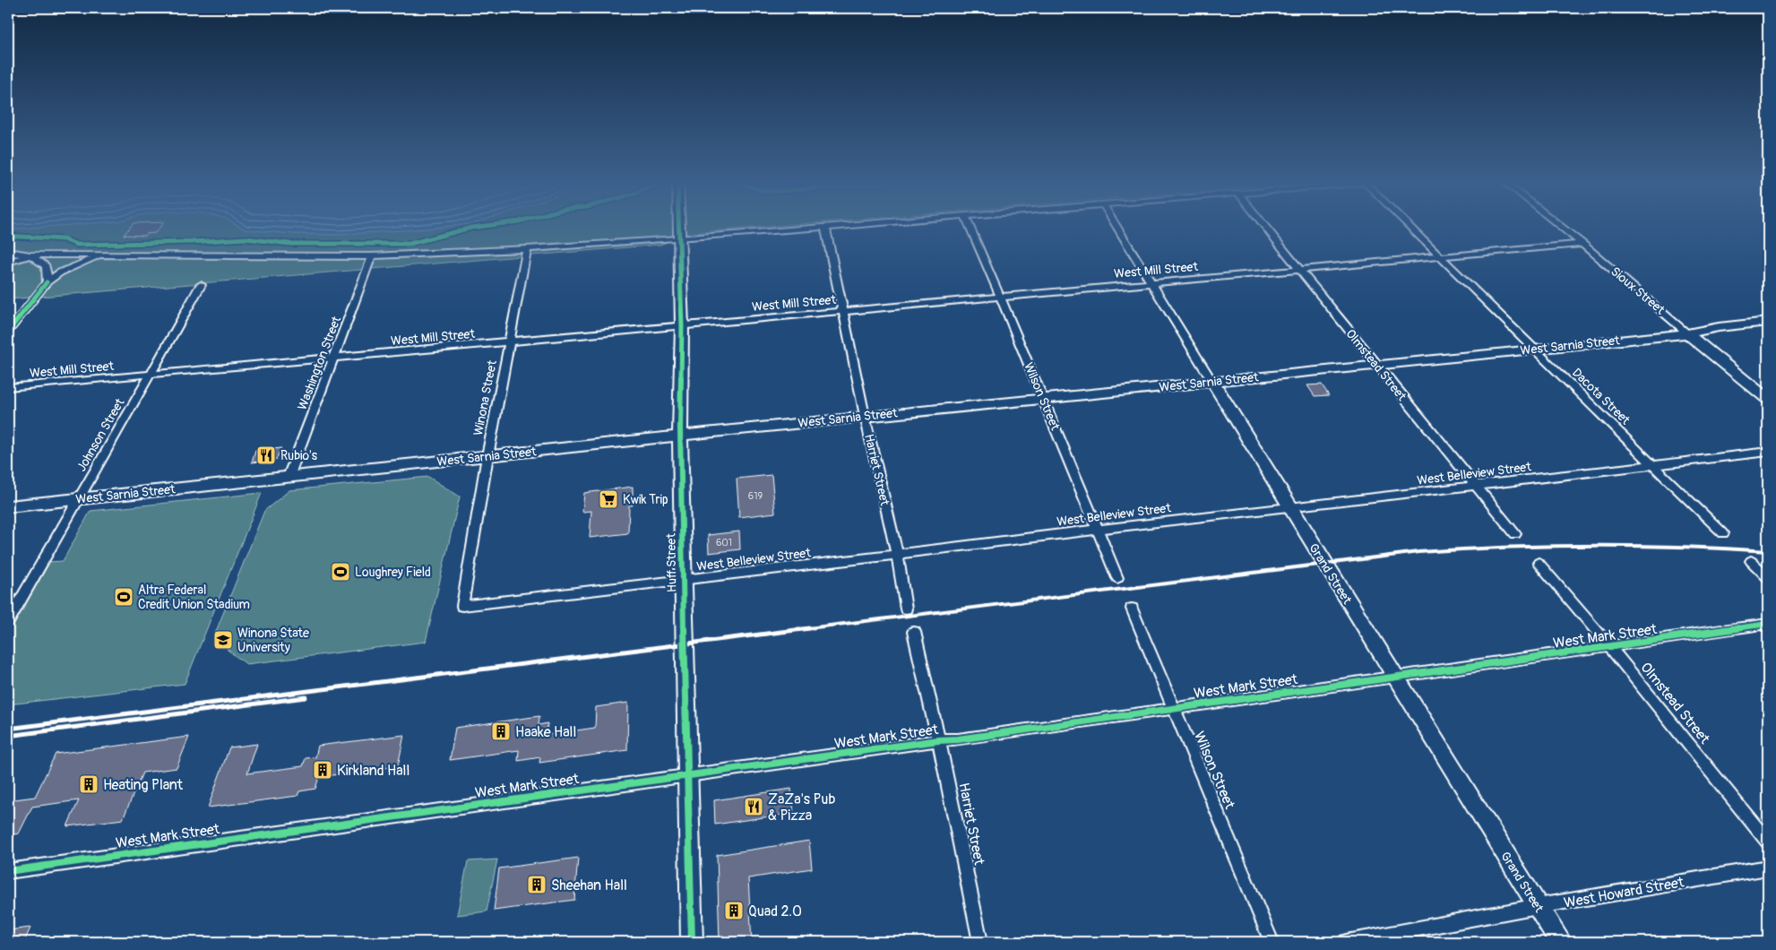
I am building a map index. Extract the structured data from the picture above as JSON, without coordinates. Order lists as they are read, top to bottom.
{
  "streets": {
    "street": [
      "West Mill Street",
      "Sioux Street",
      "West Sarnia Street",
      "Washington Street",
      "Olmstead Street",
      "Wilson Street",
      "Dacota Street",
      "Winona Street",
      "Johnson Street",
      "Harriet Street",
      "West Belleview Street",
      "Huff Street",
      "Grand Street",
      "West Mark Street",
      "West Howard Street"
    ]
  },
  "crossings": [
    ["West Mill Street", "Sioux Street"],
    ["West Mill Street", "Washington Street"],
    ["West Mill Street", "Olmstead Street"],
    ["West Mill Street", "Wilson Street"],
    ["West Mill Street", "Dacota Street"],
    ["West Mill Street", "Winona Street"],
    ["West Mill Street", "Johnson Street"],
    ["West Mill Street", "Harriet Street"],
    ["West Mill Street", "Huff Street"],
    ["West Mill Street", "Grand Street"],
    ["Sioux Street", "West Sarnia Street"],
    ["West Sarnia Street", "Washington Street"],
    ["West Sarnia Street", "Olmstead Street"],
    ["West Sarnia Street", "Wilson Street"],
    ["West Sarnia Street", "Dacota Street"],
    ["West Sarnia Street", "Winona Street"],
    ["West Sarnia Street", "Johnson Street"],
    ["West Sarnia Street", "Harriet Street"],
    ["West Sarnia Street", "Huff Street"],
    ["West Sarnia Street", "Grand Street"],
    ["Olmstead Street", "West Belleview Street"],
    ["Olmstead Street", "West Mark Street"],
    ["Wilson Street", "West Belleview Street"],
    ["Wilson Street", "West Mark Street"],
    ["Dacota Street", "West Belleview Street"],
    ["Winona Street", "West Belleview Street"],
    ["Harriet Street", "West Belleview Street"],
    ["Harriet Street", "West Mark Street"],
    ["West Belleview Street", "Huff Street"],
    ["West Belleview Street", "Grand Street"],
    ["Huff Street", "West Mark Street"],
    ["Grand Street", "West Mark Street"],
    ["Grand Street", "West Howard Street"]
  ],
  "places": {
    "restaurant": ["Rubio's", "ZaZa's Pub & Pizza"],
    "supermarket": ["Kwik Trip"],
    "sports": ["Loughrey Field", "Altra Federal Credit Union Stadium"],
    "school or university": ["Winona State University"],
    "building": [
      "Haake Hall",
      "Kirkland Hall",
      "Heating Plant",
      "Sheehan Hall",
      "Quad 2.0"
    ]
  },
  "house_numbers": ["619", "601"]
}
